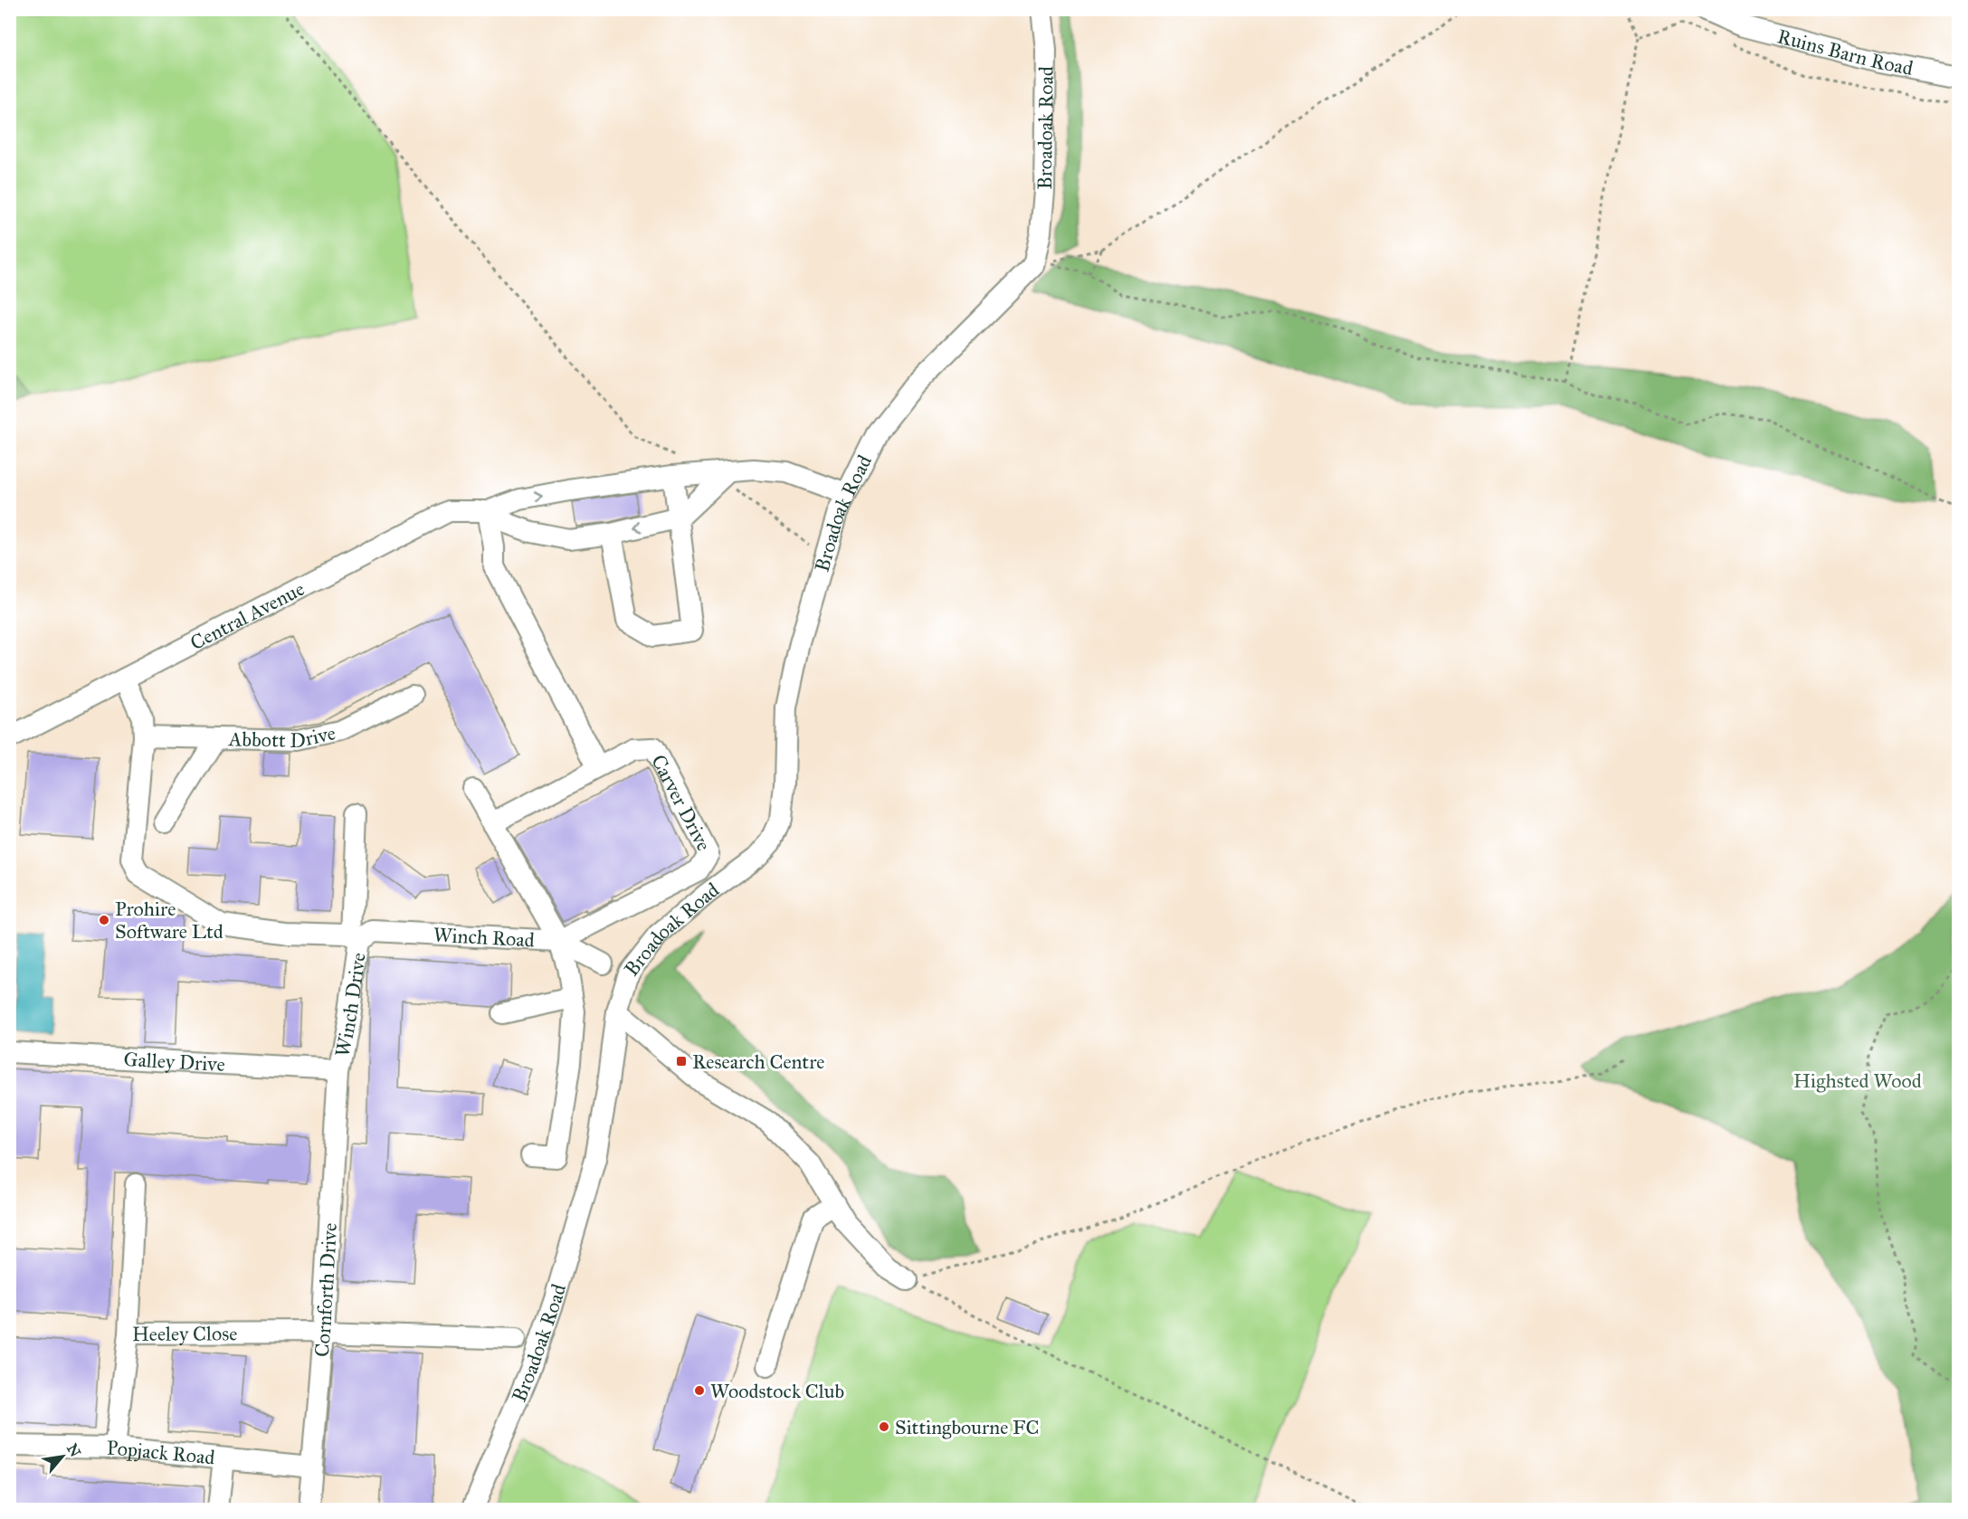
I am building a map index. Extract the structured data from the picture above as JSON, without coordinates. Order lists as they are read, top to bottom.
{
  "streets": {
    "street": [
      "Ruins Barn Road",
      "Broadoak Road",
      "Central Avenue",
      "Abbott Drive",
      "Carver Drive",
      "Winch Road",
      "Winch Drive",
      "Galley Drive",
      "Cornforth Drive",
      "Heeley Close",
      "Popjack Road"
    ]
  },
  "crossings": [
    ["Carver Drive", "Winch Road"],
    ["Winch Road", "Winch Drive"],
    ["Winch Drive", "Galley Drive"],
    ["Winch Drive", "Cornforth Drive"],
    ["Galley Drive", "Cornforth Drive"],
    ["Cornforth Drive", "Heeley Close"],
    ["Cornforth Drive", "Popjack Road"],
    ["Heeley Close", "Popjack Road"]
  ],
  "parks": ["Highsted Wood"],
  "places": {
    "other": ["Prohire Software Ltd", "Woodstock Club", "Sittingbourne FC"],
    "transit": ["Research Centre"]
  },
  "north": "top right"
}
